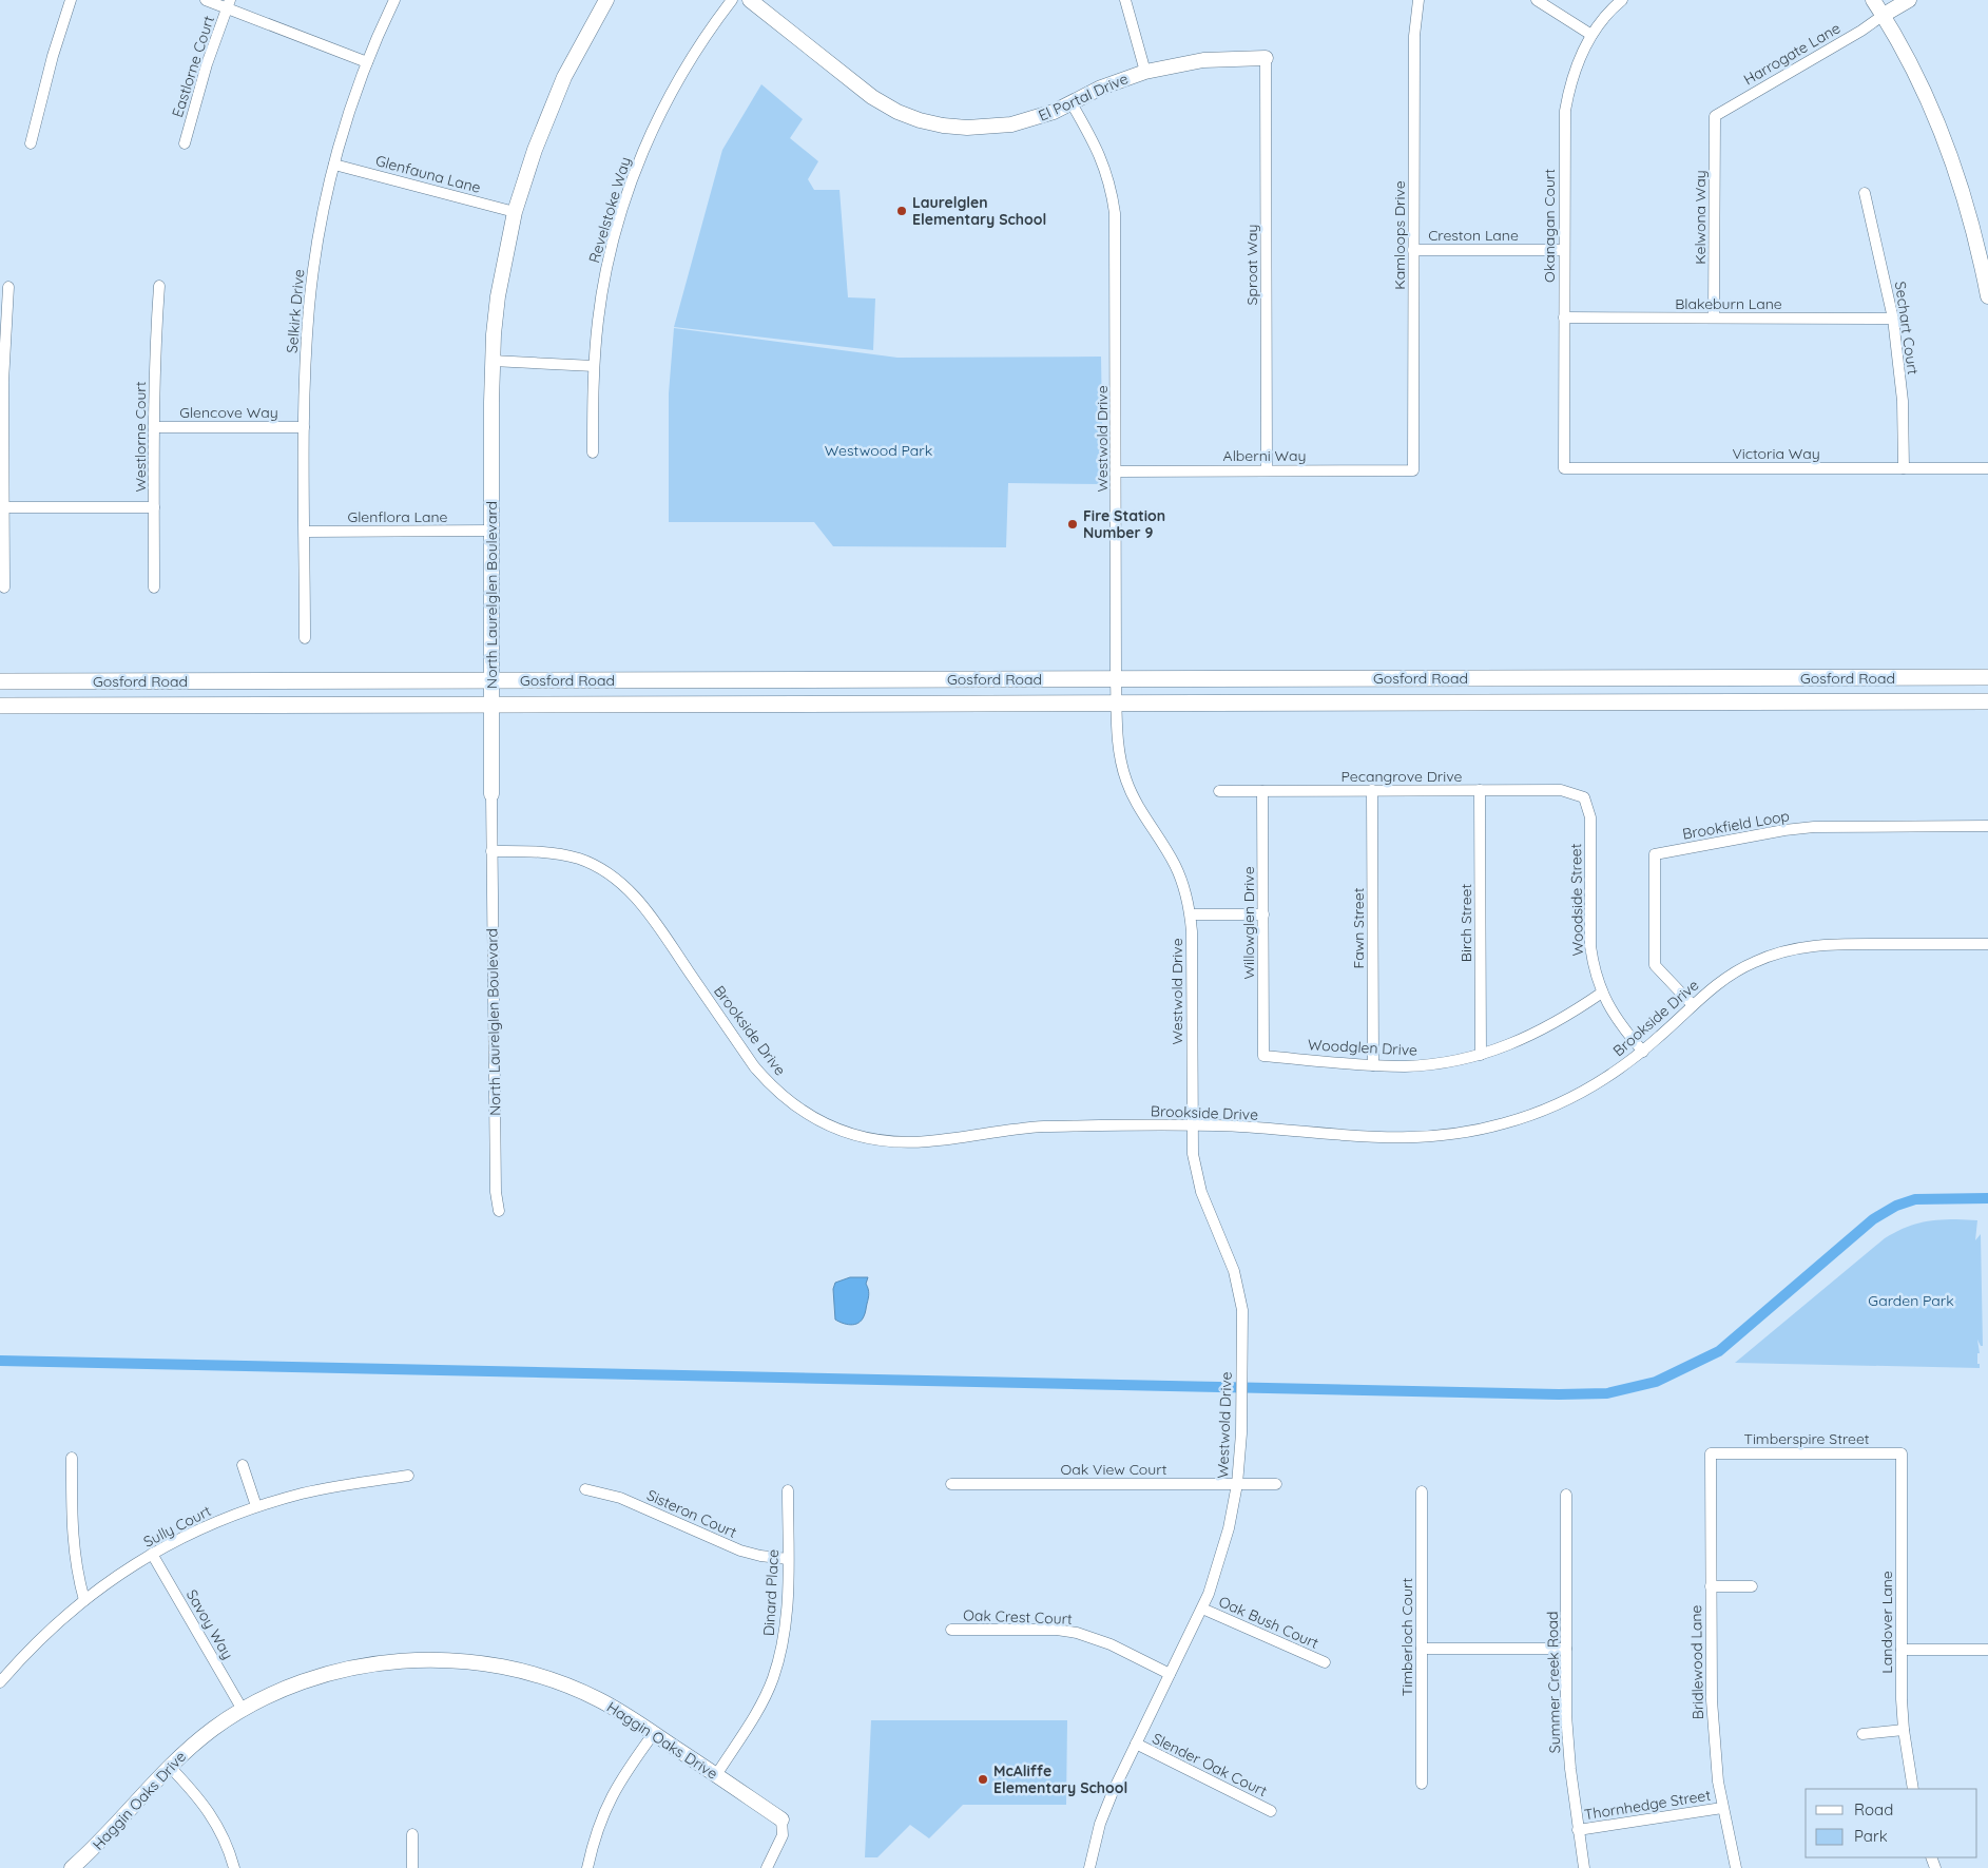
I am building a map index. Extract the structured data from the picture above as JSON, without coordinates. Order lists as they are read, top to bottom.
{
  "streets": {
    "main road": ["Gosford Road"],
    "street": [
      "Harrogate Lane",
      "Eastlorne Court",
      "El Portal Drive",
      "Glenfauna Lane",
      "Revelstoke Way",
      "Kelwona Way",
      "Okanagan Court",
      "Kamloops Drive",
      "Creston Lane",
      "Sproat Way",
      "Blakeburn Lane",
      "Selkirk Drive",
      "Sechart Court",
      "Glencove Way",
      "Westlorne Court",
      "Westwold Drive",
      "Victoria Way",
      "Alberni Way",
      "Glenflora Lane",
      "North Laurelglen Boulevard",
      "Pecangrove Drive",
      "Brookfield Loop",
      "Woodside Street",
      "Willowglen Drive",
      "Birch Street",
      "Fawn Street",
      "Brookside Drive",
      "Woodglen Drive",
      "Timberspire Street",
      "Oak View Court",
      "Sisteron Court",
      "Sully Court",
      "Dinard Place",
      "Oak Crest Court",
      "Oak Bush Court",
      "Landover Lane",
      "Savoy Way",
      "Timberloch Court",
      "Bridlewood Lane",
      "Summer Creek Road",
      "Haggin Oaks Drive",
      "Slender Oak Court",
      "Thornhedge Street"
    ]
  },
  "crossings": [
    ["Harrogate Lane", "Kelwona Way"],
    ["El Portal Drive", "Sproat Way"],
    ["El Portal Drive", "Westwold Drive"],
    ["Glenfauna Lane", "Selkirk Drive"],
    ["Glenfauna Lane", "North Laurelglen Boulevard"],
    ["Kelwona Way", "Blakeburn Lane"],
    ["Okanagan Court", "Creston Lane"],
    ["Okanagan Court", "Blakeburn Lane"],
    ["Okanagan Court", "Victoria Way"],
    ["Kamloops Drive", "Creston Lane"],
    ["Kamloops Drive", "Alberni Way"],
    ["Sproat Way", "Alberni Way"],
    ["Blakeburn Lane", "Sechart Court"],
    ["Selkirk Drive", "Glencove Way"],
    ["Selkirk Drive", "Glenflora Lane"],
    ["Sechart Court", "Victoria Way"],
    ["Glencove Way", "Westlorne Court"],
    ["Westwold Drive", "Alberni Way"],
    ["Westwold Drive", "Gosford Road"],
    ["Westwold Drive", "Brookside Drive"],
    ["Westwold Drive", "Oak View Court"],
    ["Westwold Drive", "Oak Crest Court"],
    ["Westwold Drive", "Oak Bush Court"],
    ["Westwold Drive", "Slender Oak Court"],
    ["Glenflora Lane", "North Laurelglen Boulevard"],
    ["North Laurelglen Boulevard", "Gosford Road"],
    ["North Laurelglen Boulevard", "Brookside Drive"],
    ["Pecangrove Drive", "Woodside Street"],
    ["Pecangrove Drive", "Willowglen Drive"],
    ["Pecangrove Drive", "Birch Street"],
    ["Pecangrove Drive", "Fawn Street"],
    ["Brookfield Loop", "Brookside Drive"],
    ["Woodside Street", "Brookside Drive"],
    ["Woodside Street", "Woodglen Drive"],
    ["Willowglen Drive", "Woodglen Drive"],
    ["Birch Street", "Woodglen Drive"],
    ["Fawn Street", "Woodglen Drive"],
    ["Timberspire Street", "Landover Lane"],
    ["Timberspire Street", "Bridlewood Lane"],
    ["Sisteron Court", "Dinard Place"],
    ["Sully Court", "Savoy Way"],
    ["Dinard Place", "Haggin Oaks Drive"],
    ["Savoy Way", "Haggin Oaks Drive"],
    ["Bridlewood Lane", "Thornhedge Street"],
    ["Summer Creek Road", "Thornhedge Street"]
  ],
  "parks": ["Westwood Park", "Garden Park"],
  "places": ["Laurelglen Elementary School", "Fire Station Number 9", "McAliffe Elementary School"],
  "legend": ["Road", "Park"]
}
